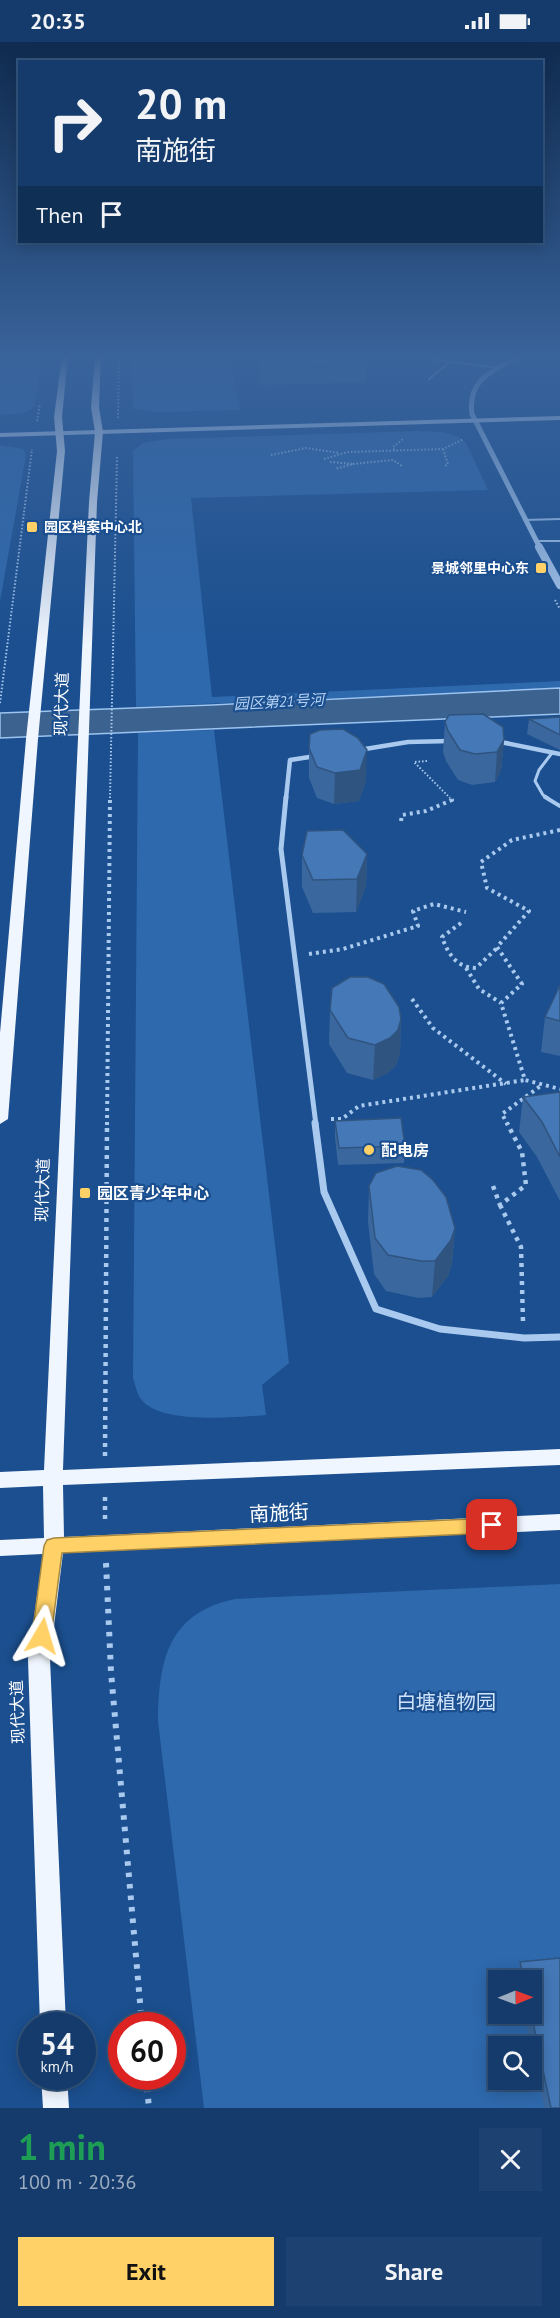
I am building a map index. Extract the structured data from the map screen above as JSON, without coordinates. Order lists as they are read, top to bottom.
{
  "streets": {
    "main road": ["现代大道", "南施街"]
  },
  "crossings": [
    ["现代大道", "南施街"]
  ],
  "water": ["园区第21号河"],
  "parks": ["白塘植物园"],
  "places": {
    "transit": ["园区档案中心北", "景城邻里中心东", "园区青少年中心"],
    "other": ["配电房"]
  },
  "north": "right",
  "page": {
    "status": "20:35",
    "turn": ["20 m", "南施街"],
    "then": "Then",
    "speed": "54 km/h",
    "limit": "60",
    "heading": ["1 min", "100 m · 20:36"],
    "buttons": ["Exit", "Share"]
  }
}
